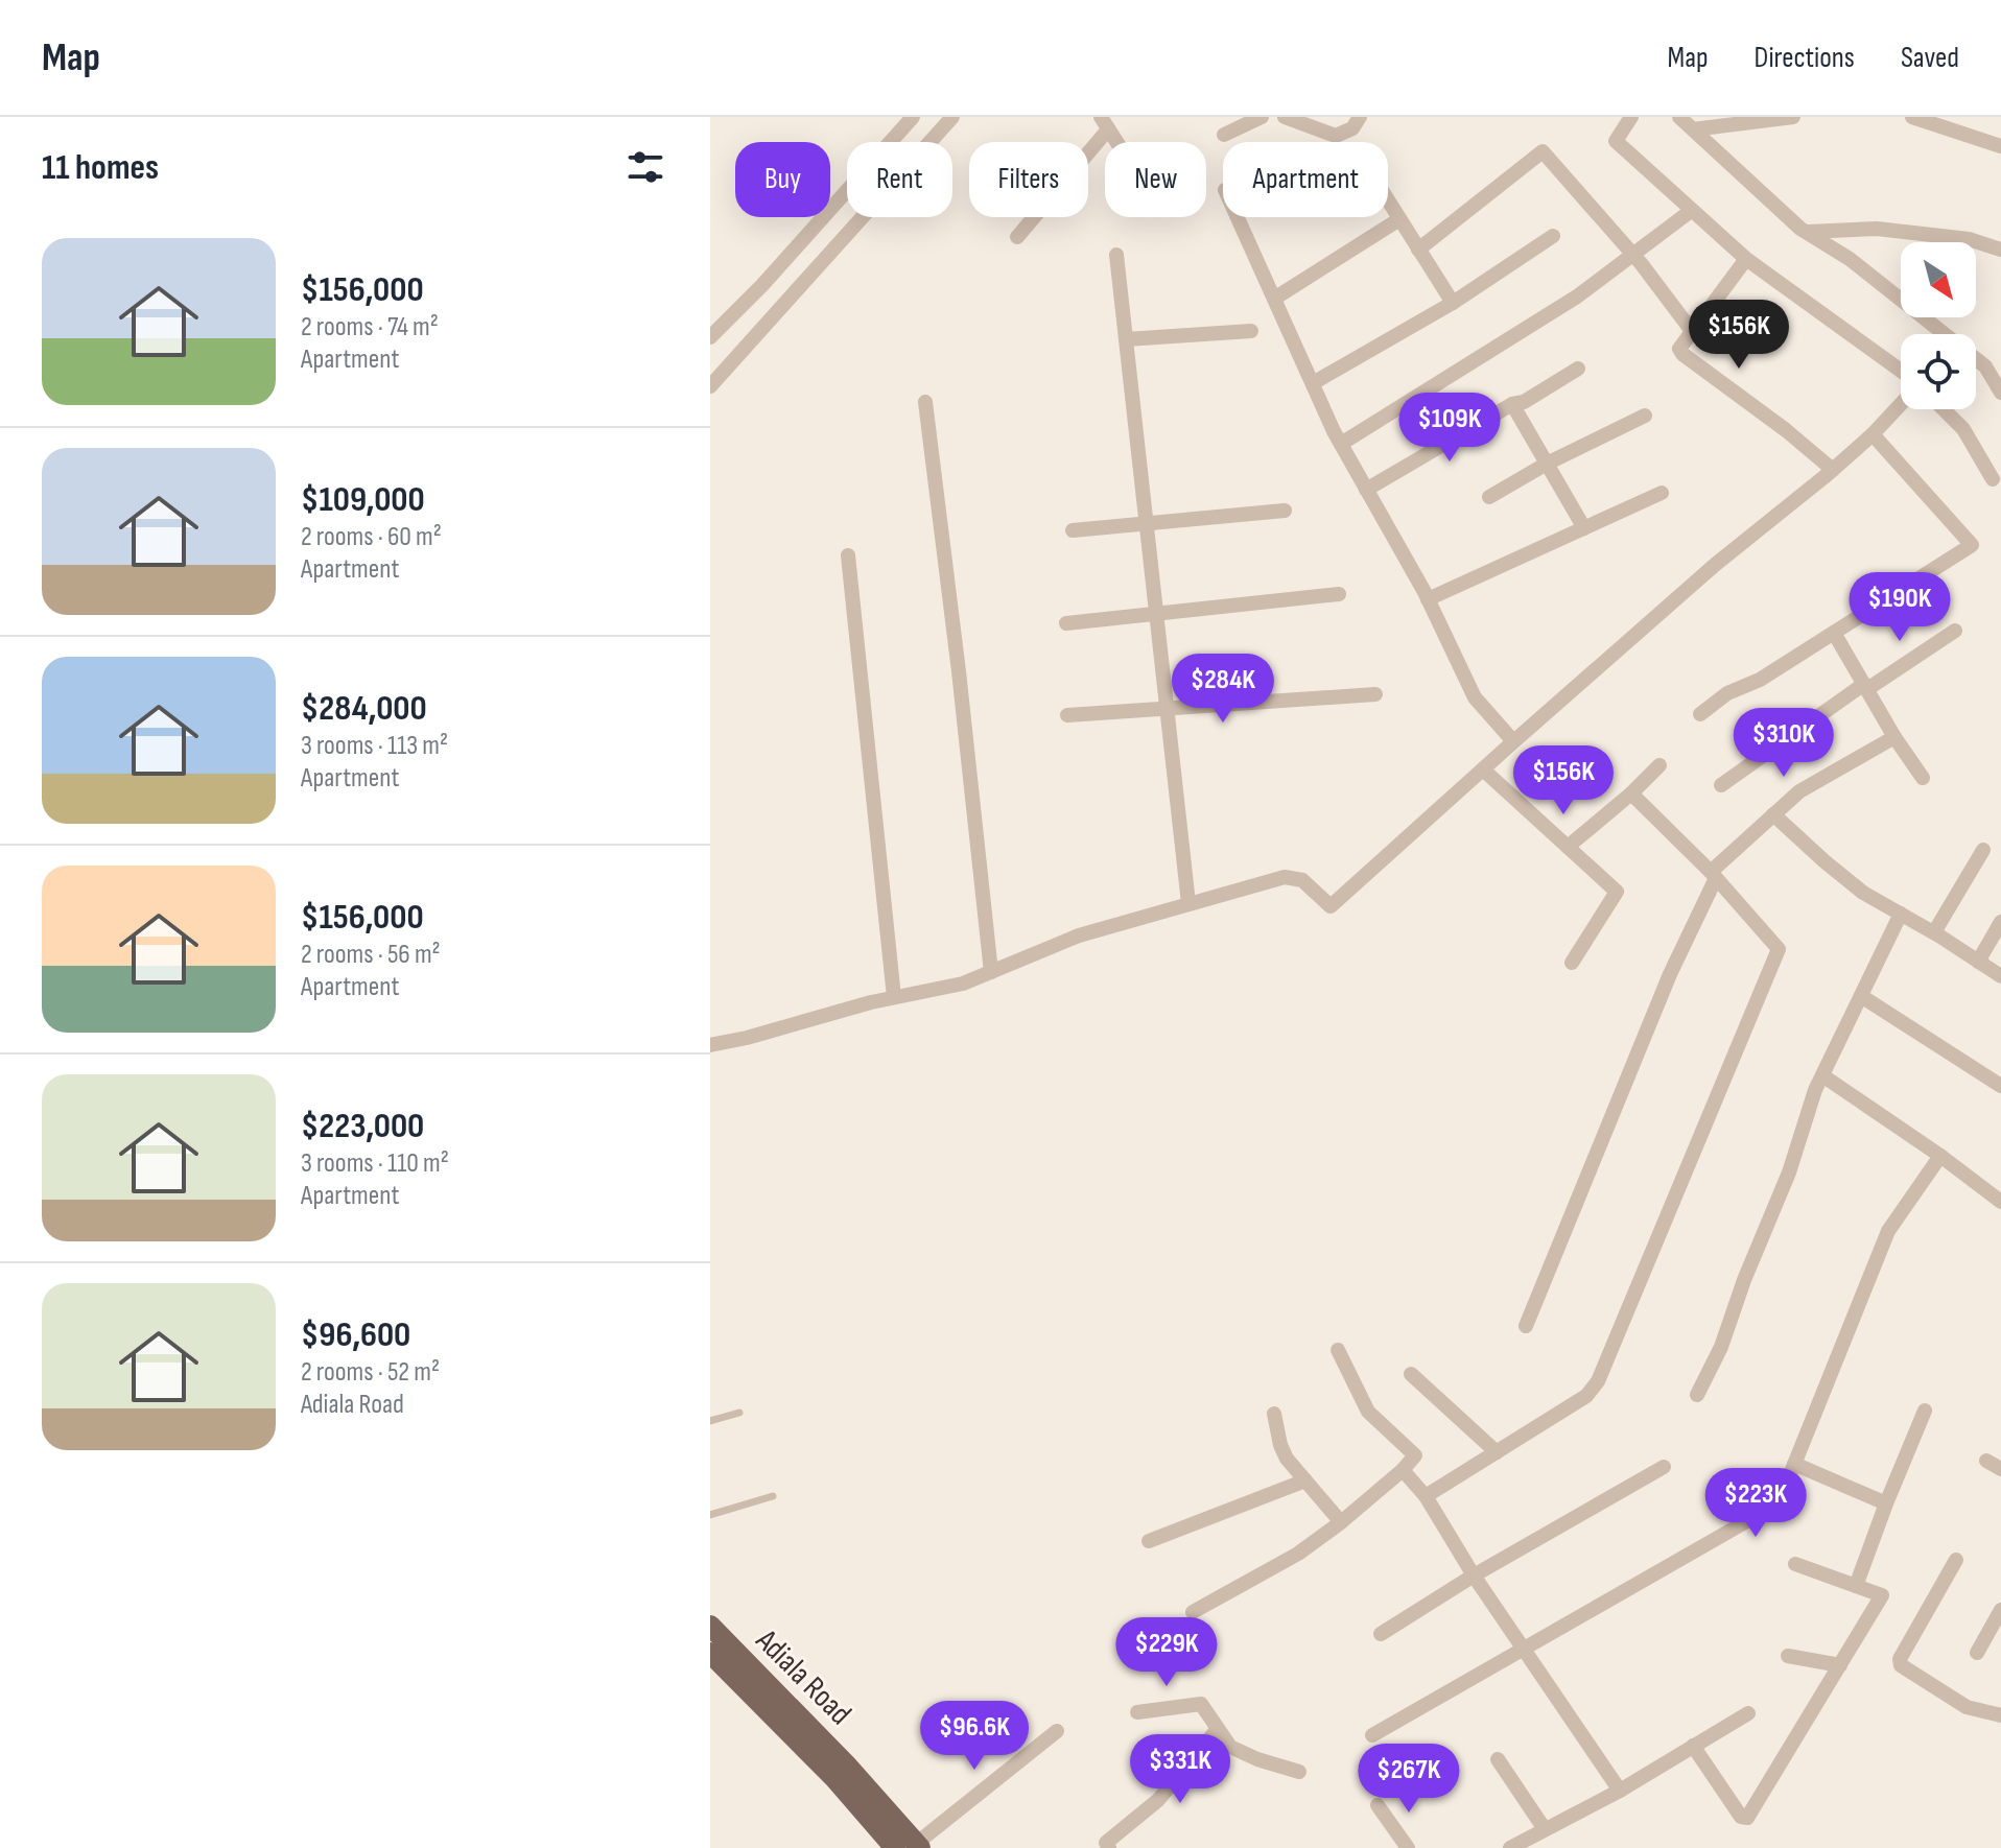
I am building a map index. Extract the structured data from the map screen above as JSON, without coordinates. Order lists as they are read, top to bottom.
{
  "streets": {
    "main road": ["Adiala Road"]
  },
  "north": "bottom right",
  "page": {
    "header": "Map",
    "nav": ["Map", "Directions", "Saved"],
    "heading": "11 homes",
    "chip": [
      "Buy",
      "Rent",
      "Filters",
      "New",
      "Apartment"
    ],
    "list": [
      {
        "name": "$156,000",
        "note": "2 rooms · 74 m² · Apartment"
      },
      {
        "name": "$109,000",
        "note": "2 rooms · 60 m² · Apartment"
      },
      {
        "name": "$284,000",
        "note": "3 rooms · 113 m² · Apartment"
      },
      {
        "name": "$156,000",
        "note": "2 rooms · 56 m² · Apartment"
      },
      {
        "name": "$223,000",
        "note": "3 rooms · 110 m² · Apartment"
      },
      {
        "name": "$96,600",
        "note": "2 rooms · 52 m² · Adiala Road"
      }
    ],
    "price": [
      "$156K",
      "$109K",
      "$190K",
      "$284K",
      "$310K",
      "$156K",
      "$223K",
      "$229K",
      "$96.6K",
      "$331K",
      "$267K"
    ]
  }
}
